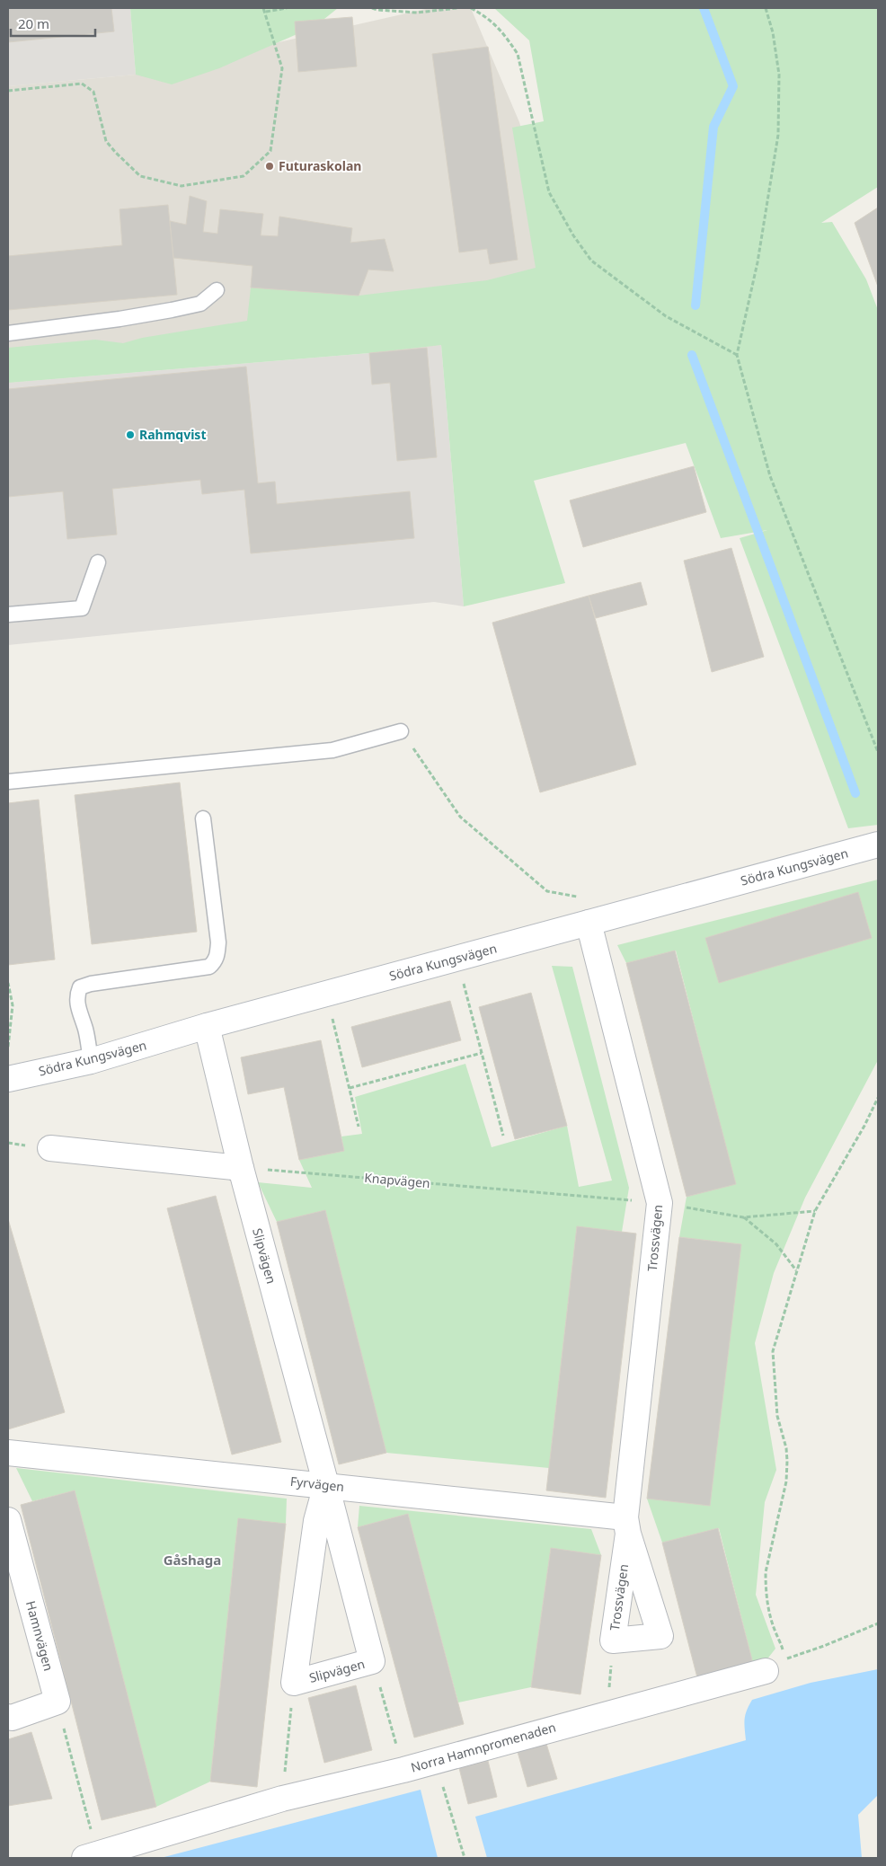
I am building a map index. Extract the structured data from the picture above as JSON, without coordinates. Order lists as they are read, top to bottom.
{
  "streets": {
    "street": [
      "Södra Kungsvägen",
      "Trossvägen",
      "Slipvägen",
      "Fyrvägen",
      "Hamnvägen",
      "Norra Hamnpromenaden"
    ],
    "path": ["Knapvägen"]
  },
  "crossings": [
    ["Södra Kungsvägen", "Trossvägen"],
    ["Södra Kungsvägen", "Slipvägen"],
    ["Knapvägen", "Trossvägen"],
    ["Knapvägen", "Slipvägen"],
    ["Trossvägen", "Fyrvägen"],
    ["Slipvägen", "Fyrvägen"]
  ],
  "districts": ["Gåshaga"],
  "places": ["Futuraskolan", "Rahmqvist"],
  "scale_bar": "20 m"
}
